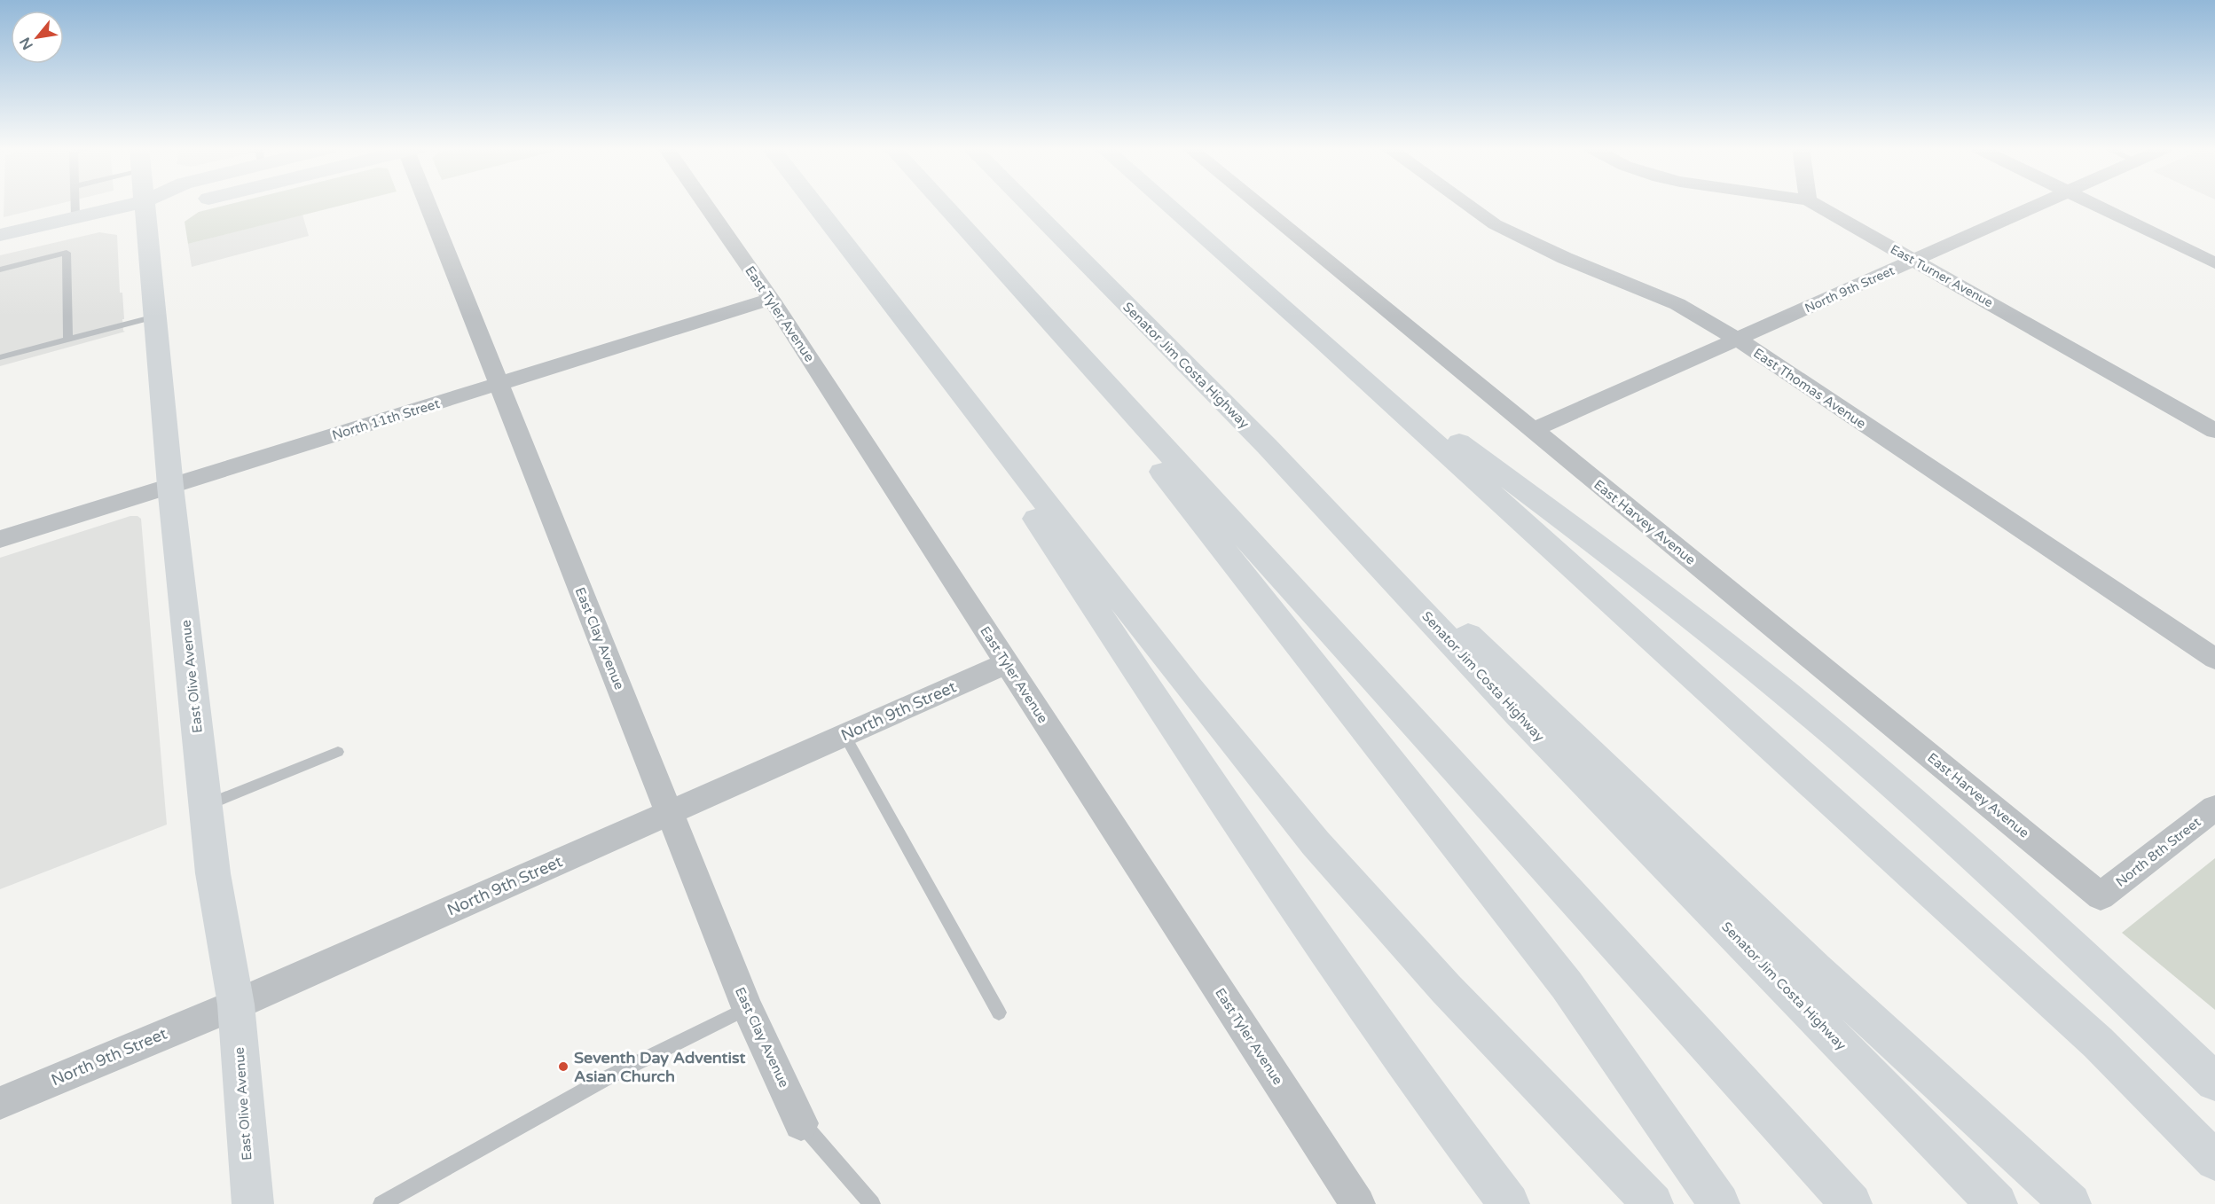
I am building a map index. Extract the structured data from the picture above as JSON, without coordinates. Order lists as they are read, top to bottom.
{
  "streets": {
    "main road": ["Senator Jim Costa Highway", "East Olive Avenue"],
    "street": [
      "East Turner Avenue",
      "North 9th Street",
      "East Tyler Avenue",
      "East Thomas Avenue",
      "North 11th Street",
      "East Harvey Avenue",
      "East Clay Avenue",
      "North 8th Street"
    ]
  },
  "crossings": [
    ["East Turner Avenue", "North 9th Street"],
    ["North 9th Street", "East Tyler Avenue"],
    ["North 9th Street", "East Thomas Avenue"],
    ["North 9th Street", "East Harvey Avenue"],
    ["North 9th Street", "East Clay Avenue"],
    ["North 9th Street", "East Olive Avenue"],
    ["East Tyler Avenue", "North 11th Street"],
    ["North 11th Street", "East Clay Avenue"],
    ["North 11th Street", "East Olive Avenue"],
    ["East Harvey Avenue", "North 8th Street"]
  ],
  "places": ["Seventh Day Adventist Asian Church"],
  "north": "bottom left"
}
